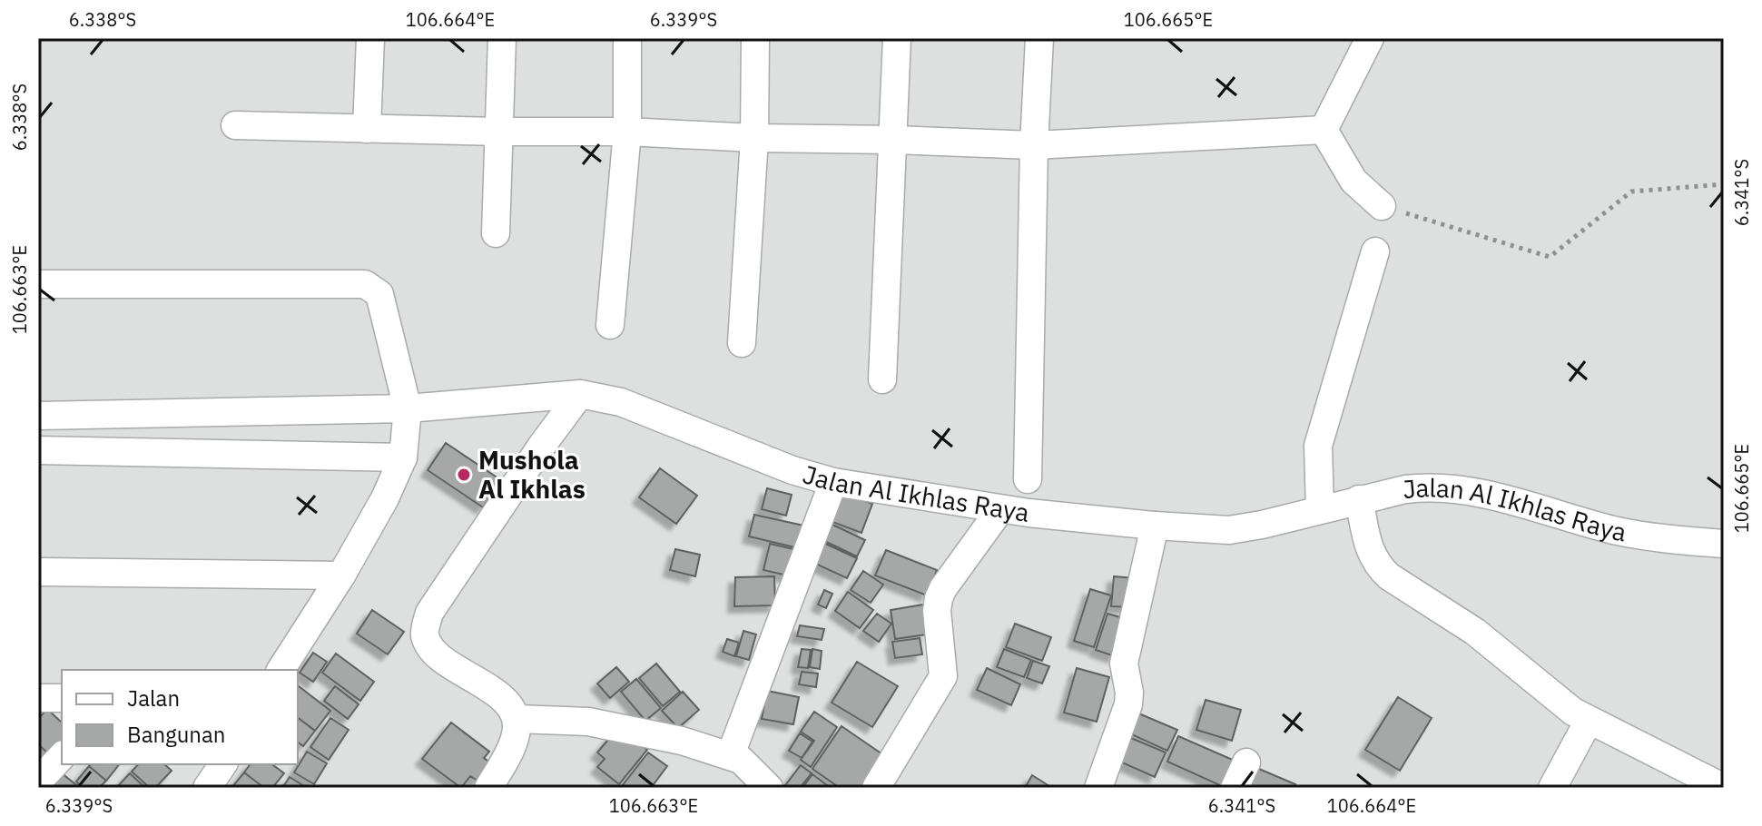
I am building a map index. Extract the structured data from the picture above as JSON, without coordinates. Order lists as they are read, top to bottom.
{
  "streets": {
    "street": ["Jalan Al Ikhlas Raya"]
  },
  "places": ["Mushola Al Ikhlas"],
  "legend": ["Jalan", "Bangunan"],
  "coordinates": [
    "6.338°S",
    "106.664°E",
    "6.339°S",
    "106.665°E",
    "6.341°S",
    "106.663°E"
  ]
}
